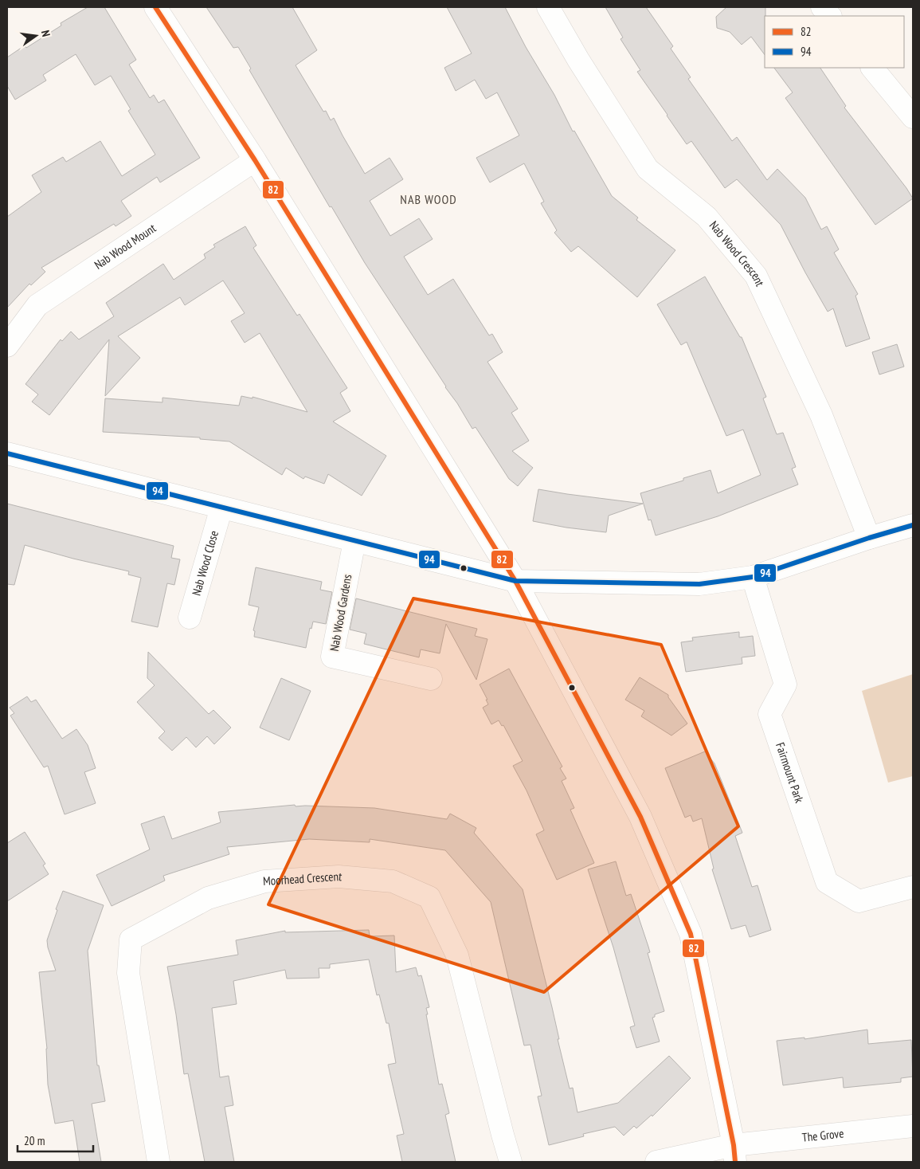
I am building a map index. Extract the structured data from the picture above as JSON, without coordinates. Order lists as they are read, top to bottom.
{
  "streets": {
    "street": [
      "Nab Wood Mount",
      "Nab Wood Crescent",
      "Nab Wood Close",
      "Nab Wood Gardens",
      "Fairmount Park",
      "Moorhead Crescent",
      "The Grove"
    ]
  },
  "districts": ["NAB WOOD"],
  "lines": ["transit line 82", "transit line 94"],
  "legend": ["82", "94"],
  "scale_bar": "20 m",
  "north": "right"
}
